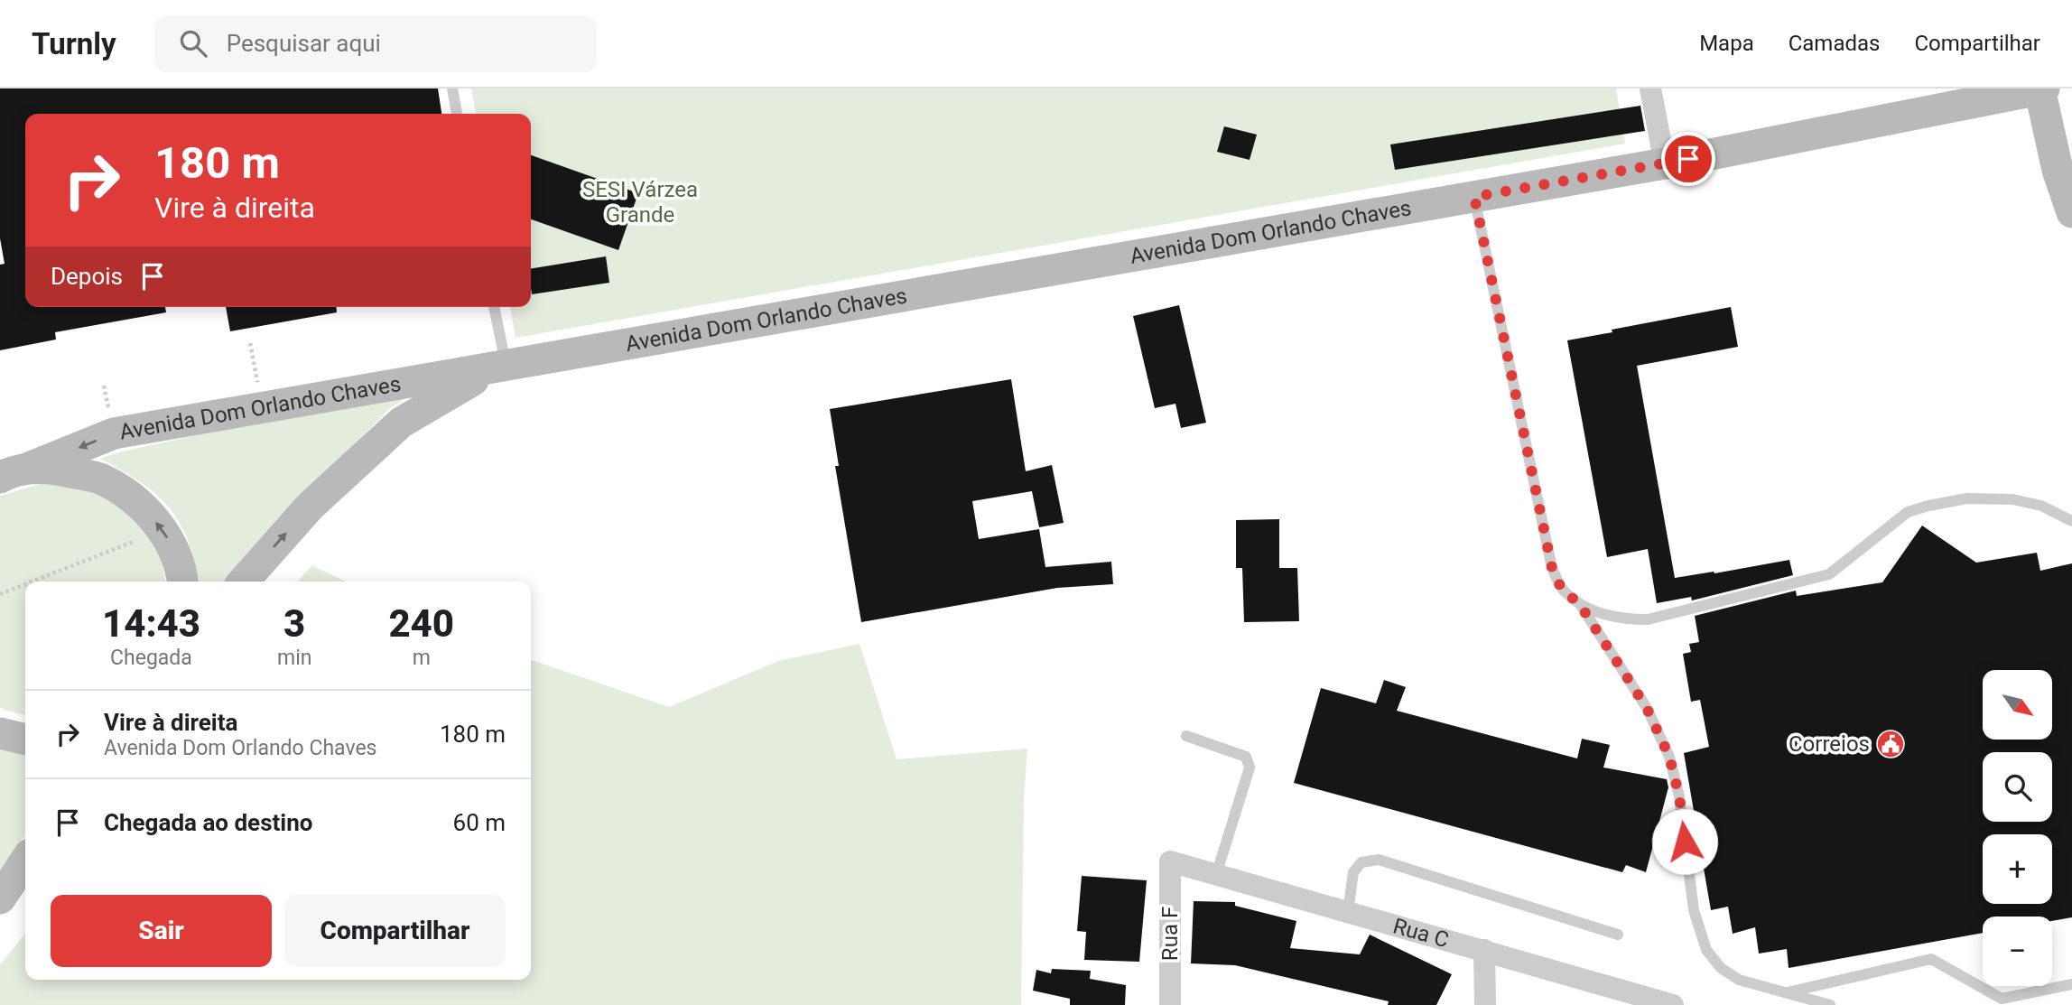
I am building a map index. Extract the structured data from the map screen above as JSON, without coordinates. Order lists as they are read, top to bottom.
{
  "streets": {
    "main road": ["Avenida Dom Orlando Chaves"],
    "street": ["Rua C", "Rua F"]
  },
  "crossings": [
    ["Rua C", "Rua F"]
  ],
  "parks": ["SESI Várzea Grande"],
  "places": {
    "public building": ["Correios"]
  },
  "north": "bottom right",
  "page": {
    "header": "Turnly",
    "search": "Pesquisar aqui",
    "nav": ["Mapa", "Camadas", "Compartilhar"],
    "turn": ["180 m", "Vire à direita"],
    "then": "Depois",
    "eta": [
      "14:43",
      "Chegada",
      "3",
      "min",
      "240",
      "m"
    ],
    "map_buttons": ["+", "−"],
    "list": [
      {
        "name": "Vire à direita",
        "note": "Avenida Dom Orlando Chaves",
        "value": "180 m"
      },
      {
        "name": "Chegada ao destino",
        "value": "60 m"
      }
    ],
    "buttons": ["Sair", "Compartilhar"]
  }
}
